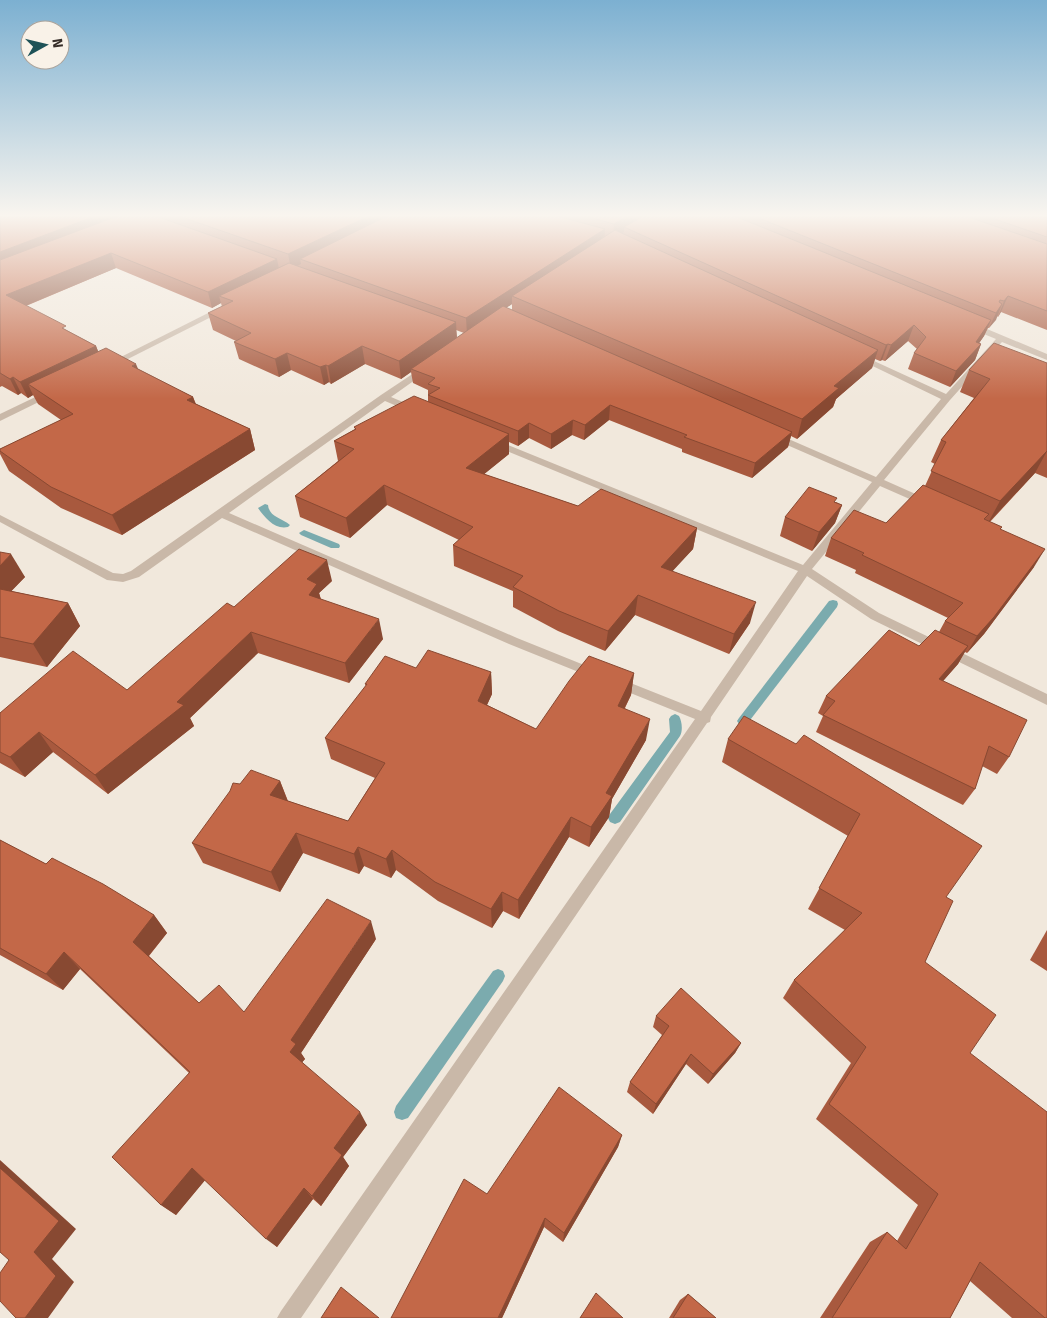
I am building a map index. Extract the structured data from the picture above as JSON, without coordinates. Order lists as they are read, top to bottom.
{
  "north": "right"
}
